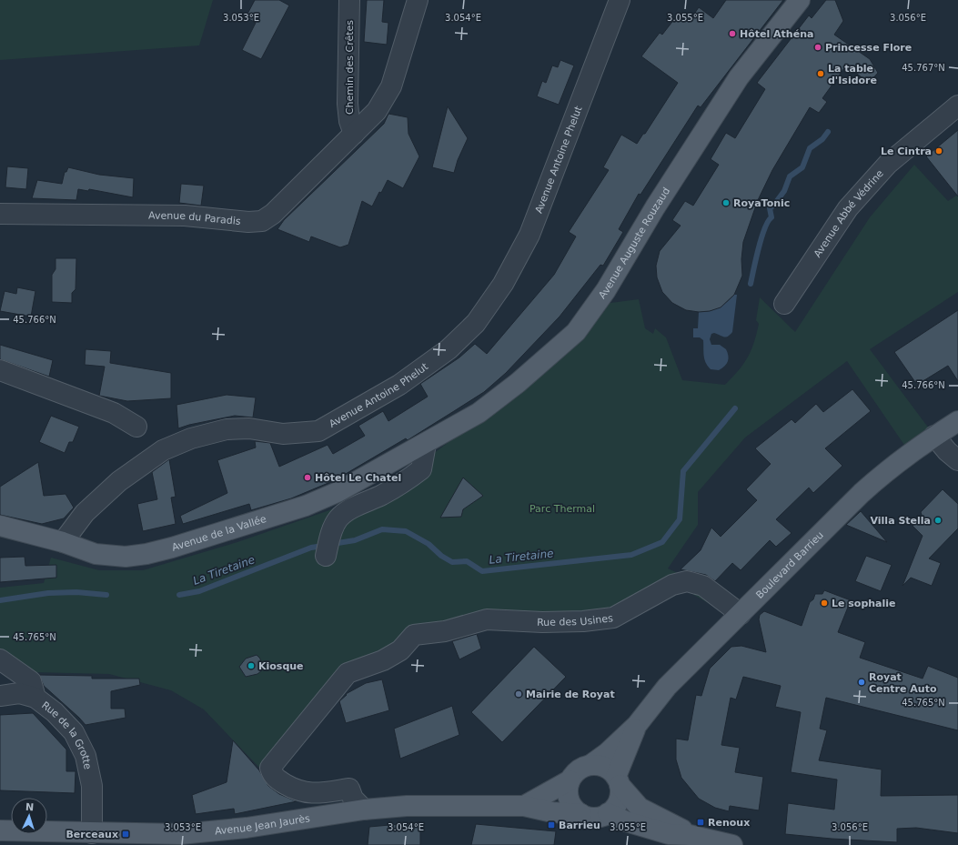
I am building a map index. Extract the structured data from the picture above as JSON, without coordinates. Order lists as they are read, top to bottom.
{
  "streets": {
    "main road": [
      "Avenue Auguste Rouzaud",
      "Avenue de la Vallée",
      "Boulevard Barrieu",
      "Avenue Jean Jaurès"
    ],
    "street": [
      "Chemin des Crêtes",
      "Avenue Antoine Phelut",
      "Avenue Abbé Védrine",
      "Avenue du Paradis",
      "Rue des Usines",
      "Rue de la Grotte"
    ]
  },
  "crossings": [
    ["Chemin des Crêtes", "Avenue du Paradis"],
    ["Avenue Antoine Phelut", "Avenue de la Vallée"],
    ["Avenue Auguste Rouzaud", "Avenue de la Vallée"],
    ["Boulevard Barrieu", "Rue des Usines"],
    ["Boulevard Barrieu", "Avenue Jean Jaurès"],
    ["Rue des Usines", "Avenue Jean Jaurès"],
    ["Rue de la Grotte", "Avenue Jean Jaurès"]
  ],
  "water": ["La Tiretaine"],
  "parks": ["Parc Thermal"],
  "places": {
    "other": [
      "Hôtel Athéna",
      "Princesse Flore",
      "La table d'Isidore",
      "Le Cintra",
      "RoyaTonic",
      "Hôtel Le Chatel",
      "Villa Stella",
      "Le sophalie",
      "Kiosque",
      "Royat Centre Auto",
      "Mairie de Royat"
    ],
    "transit": ["Renoux", "Barrieu", "Berceaux"]
  },
  "north": "top",
  "coordinates": [
    "3.053°E",
    "3.054°E",
    "3.055°E",
    "3.056°E",
    "45.767°N",
    "45.766°N",
    "45.765°N"
  ]
}
